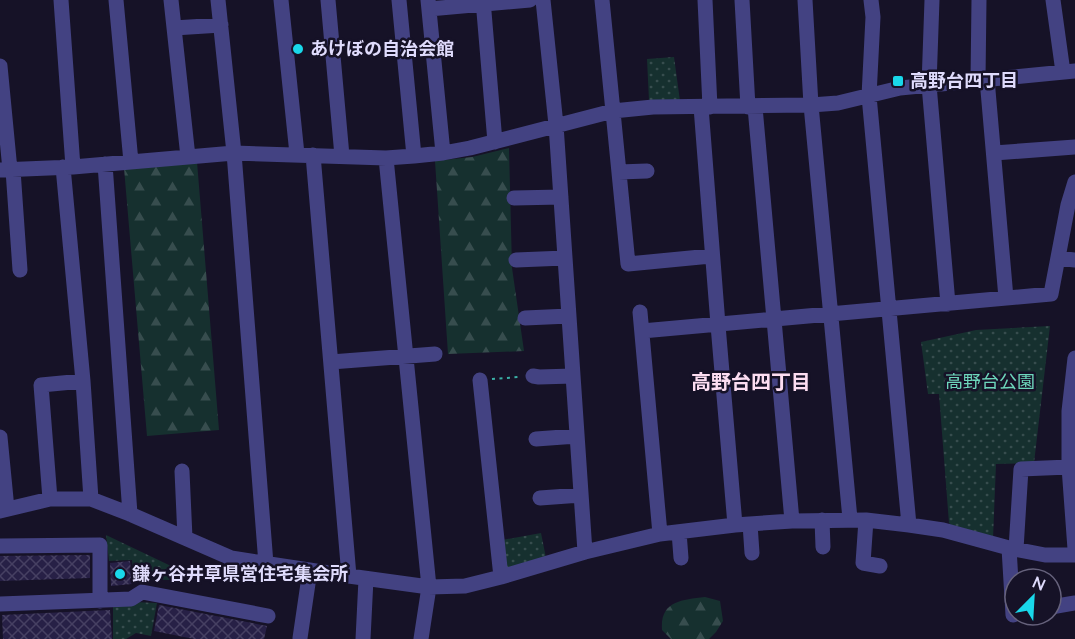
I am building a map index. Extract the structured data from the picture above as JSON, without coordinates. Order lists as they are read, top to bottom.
{
  "districts": ["高野台四丁目"],
  "parks": ["高野台公園"],
  "places": {
    "other": ["あけぼの自治会館", "鎌ヶ谷井草県営住宅集会所"],
    "transit": ["高野台四丁目"]
  },
  "north": "top right"
}
